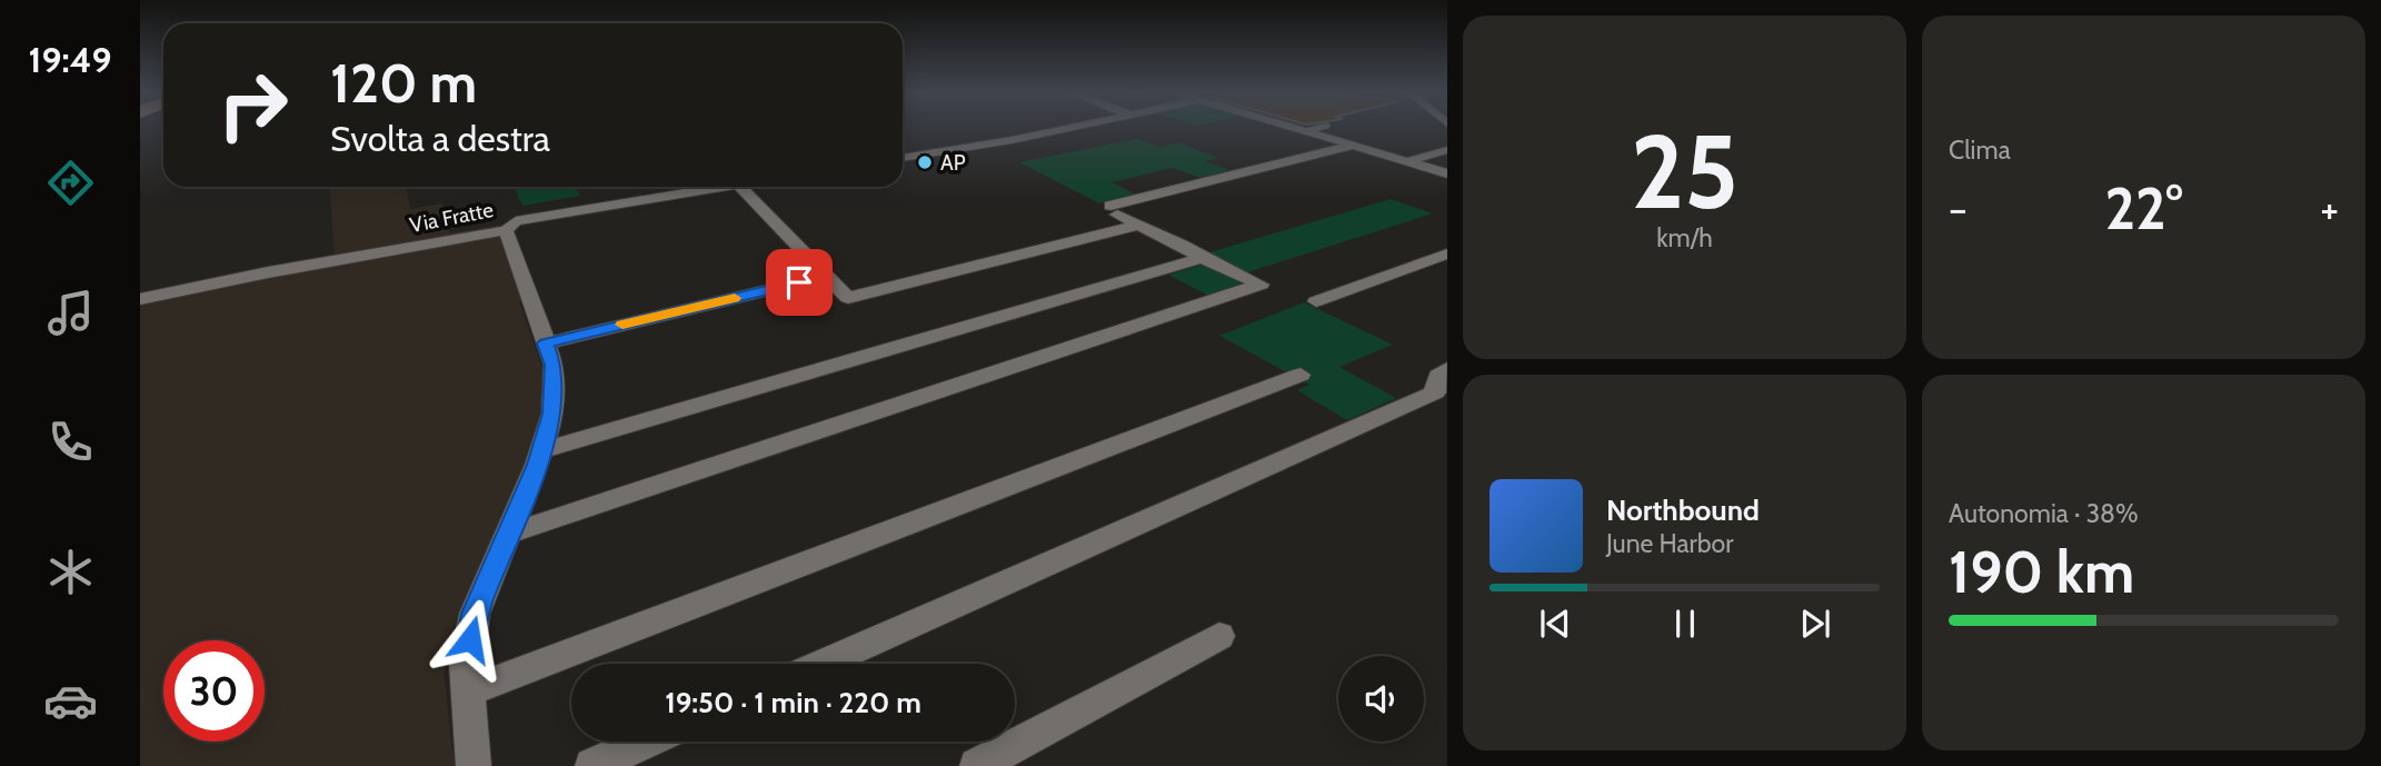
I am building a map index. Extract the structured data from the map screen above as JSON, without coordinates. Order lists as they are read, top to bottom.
{
  "streets": {
    "street": ["Via Fratte"]
  },
  "places": ["AP"],
  "page": {
    "tabs": "19:49",
    "tile": [
      ["25", "km/h"],
      "Clima",
      ["Autonomia · 38%", "190 km"]
    ],
    "turn": ["120 m", "Svolta a destra"],
    "heat": ["−", "22°", "+"],
    "song": ["Northbound", "June Harbor"],
    "limit": "30",
    "trip": "19:50 · 1 min · 220 m"
  }
}
